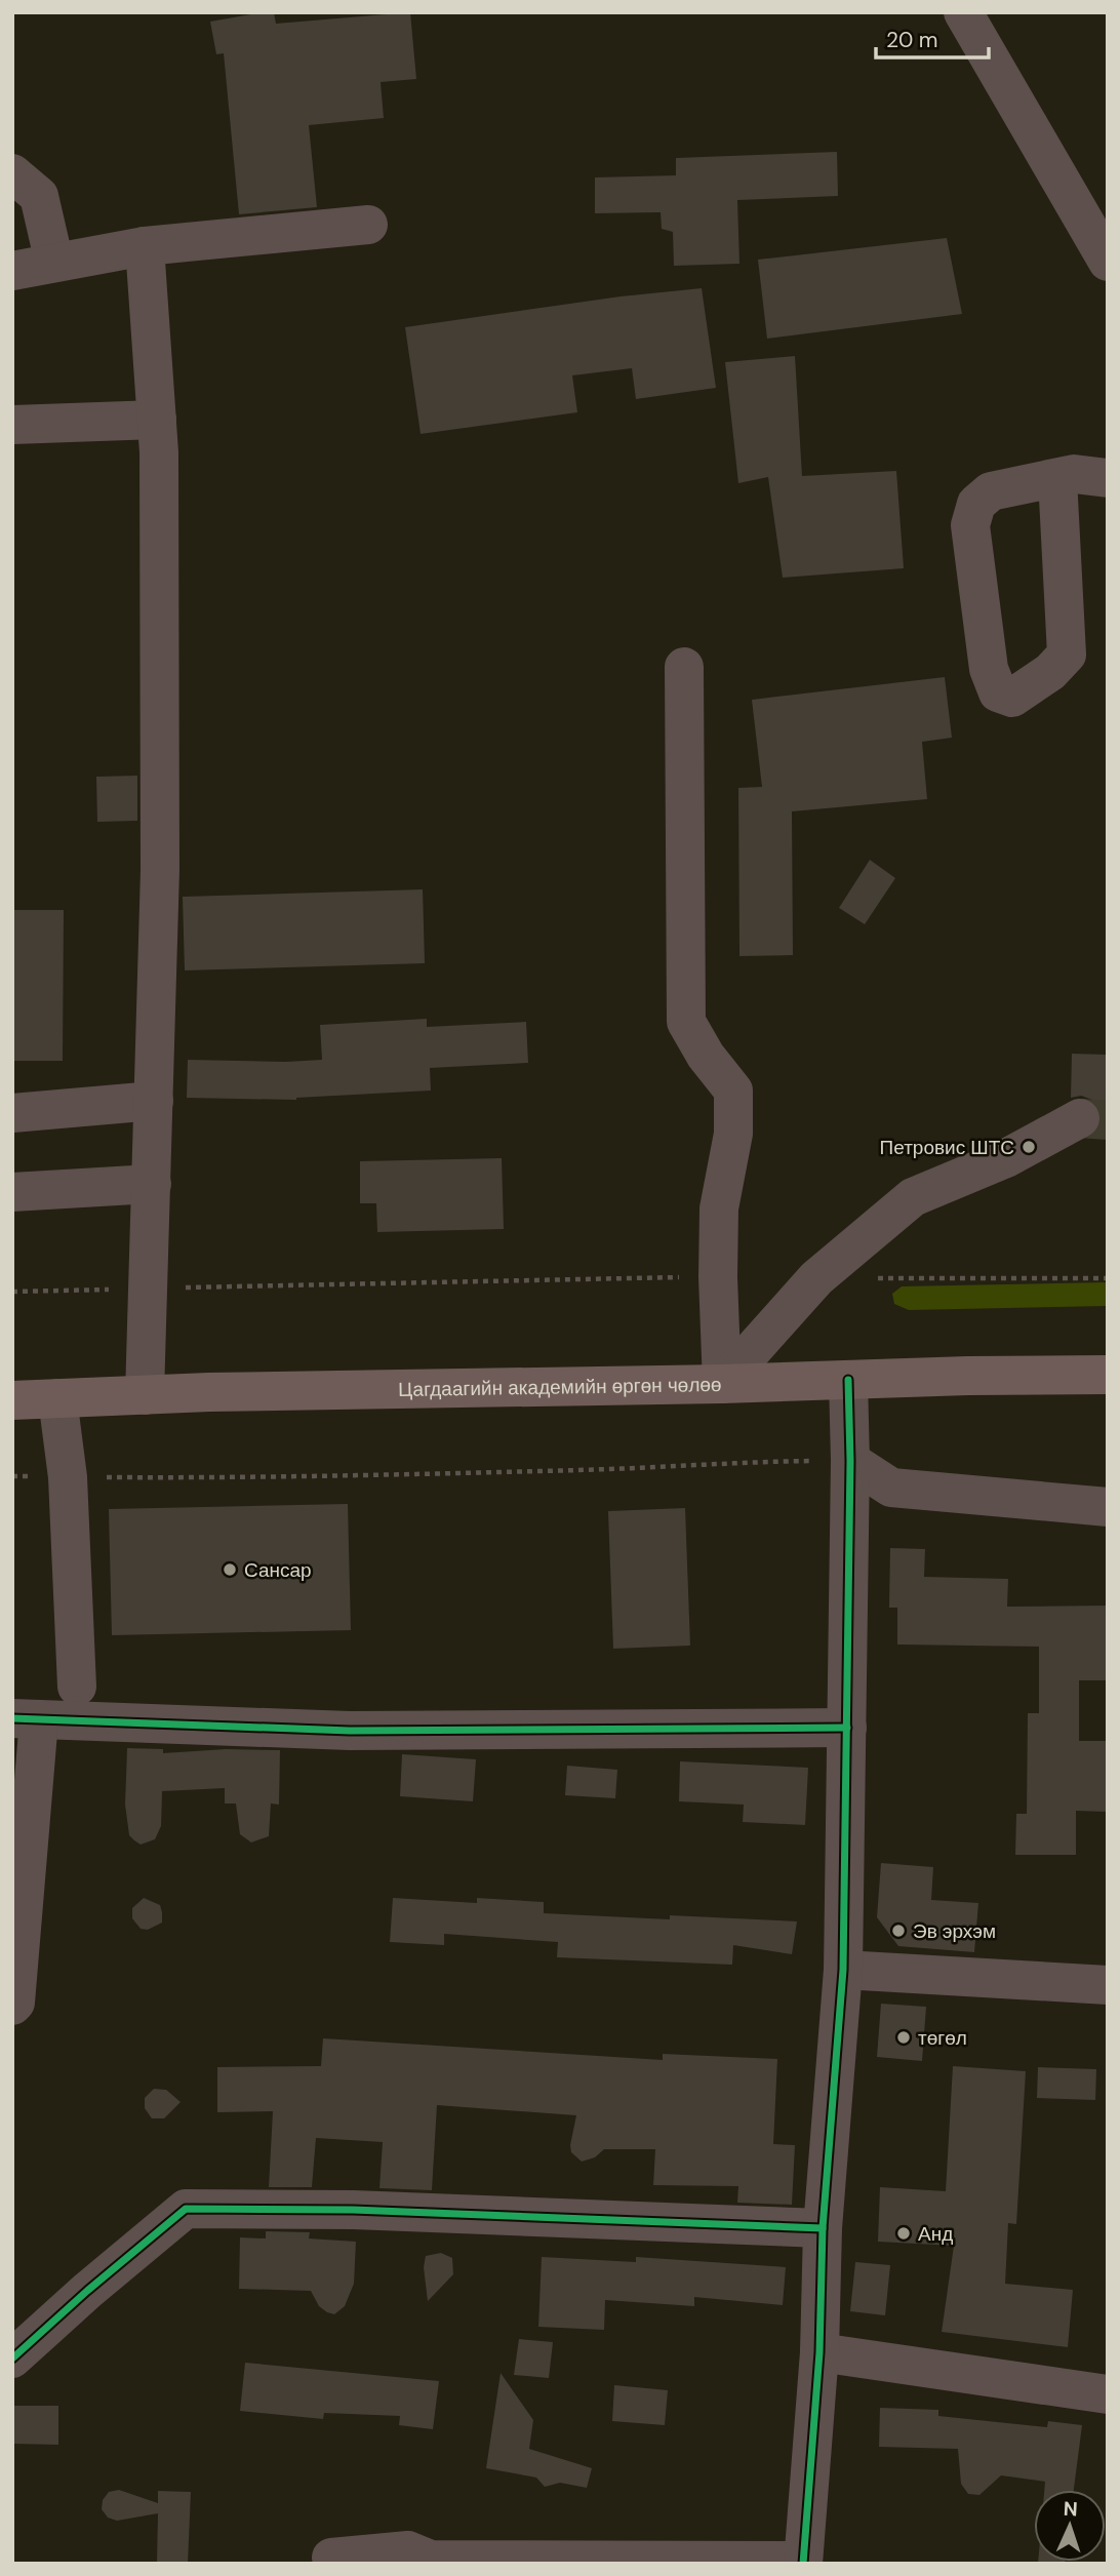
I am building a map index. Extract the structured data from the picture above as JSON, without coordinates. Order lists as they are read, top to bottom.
{
  "streets": {
    "highway": ["Цагдаагийн академийн өргөн чөлөө"]
  },
  "places": [
    "Петровис ШТС",
    "Сансар",
    "Эв эрхэм",
    "төгөл",
    "Анд"
  ],
  "scale_bar": "20 m",
  "north": "top"
}
